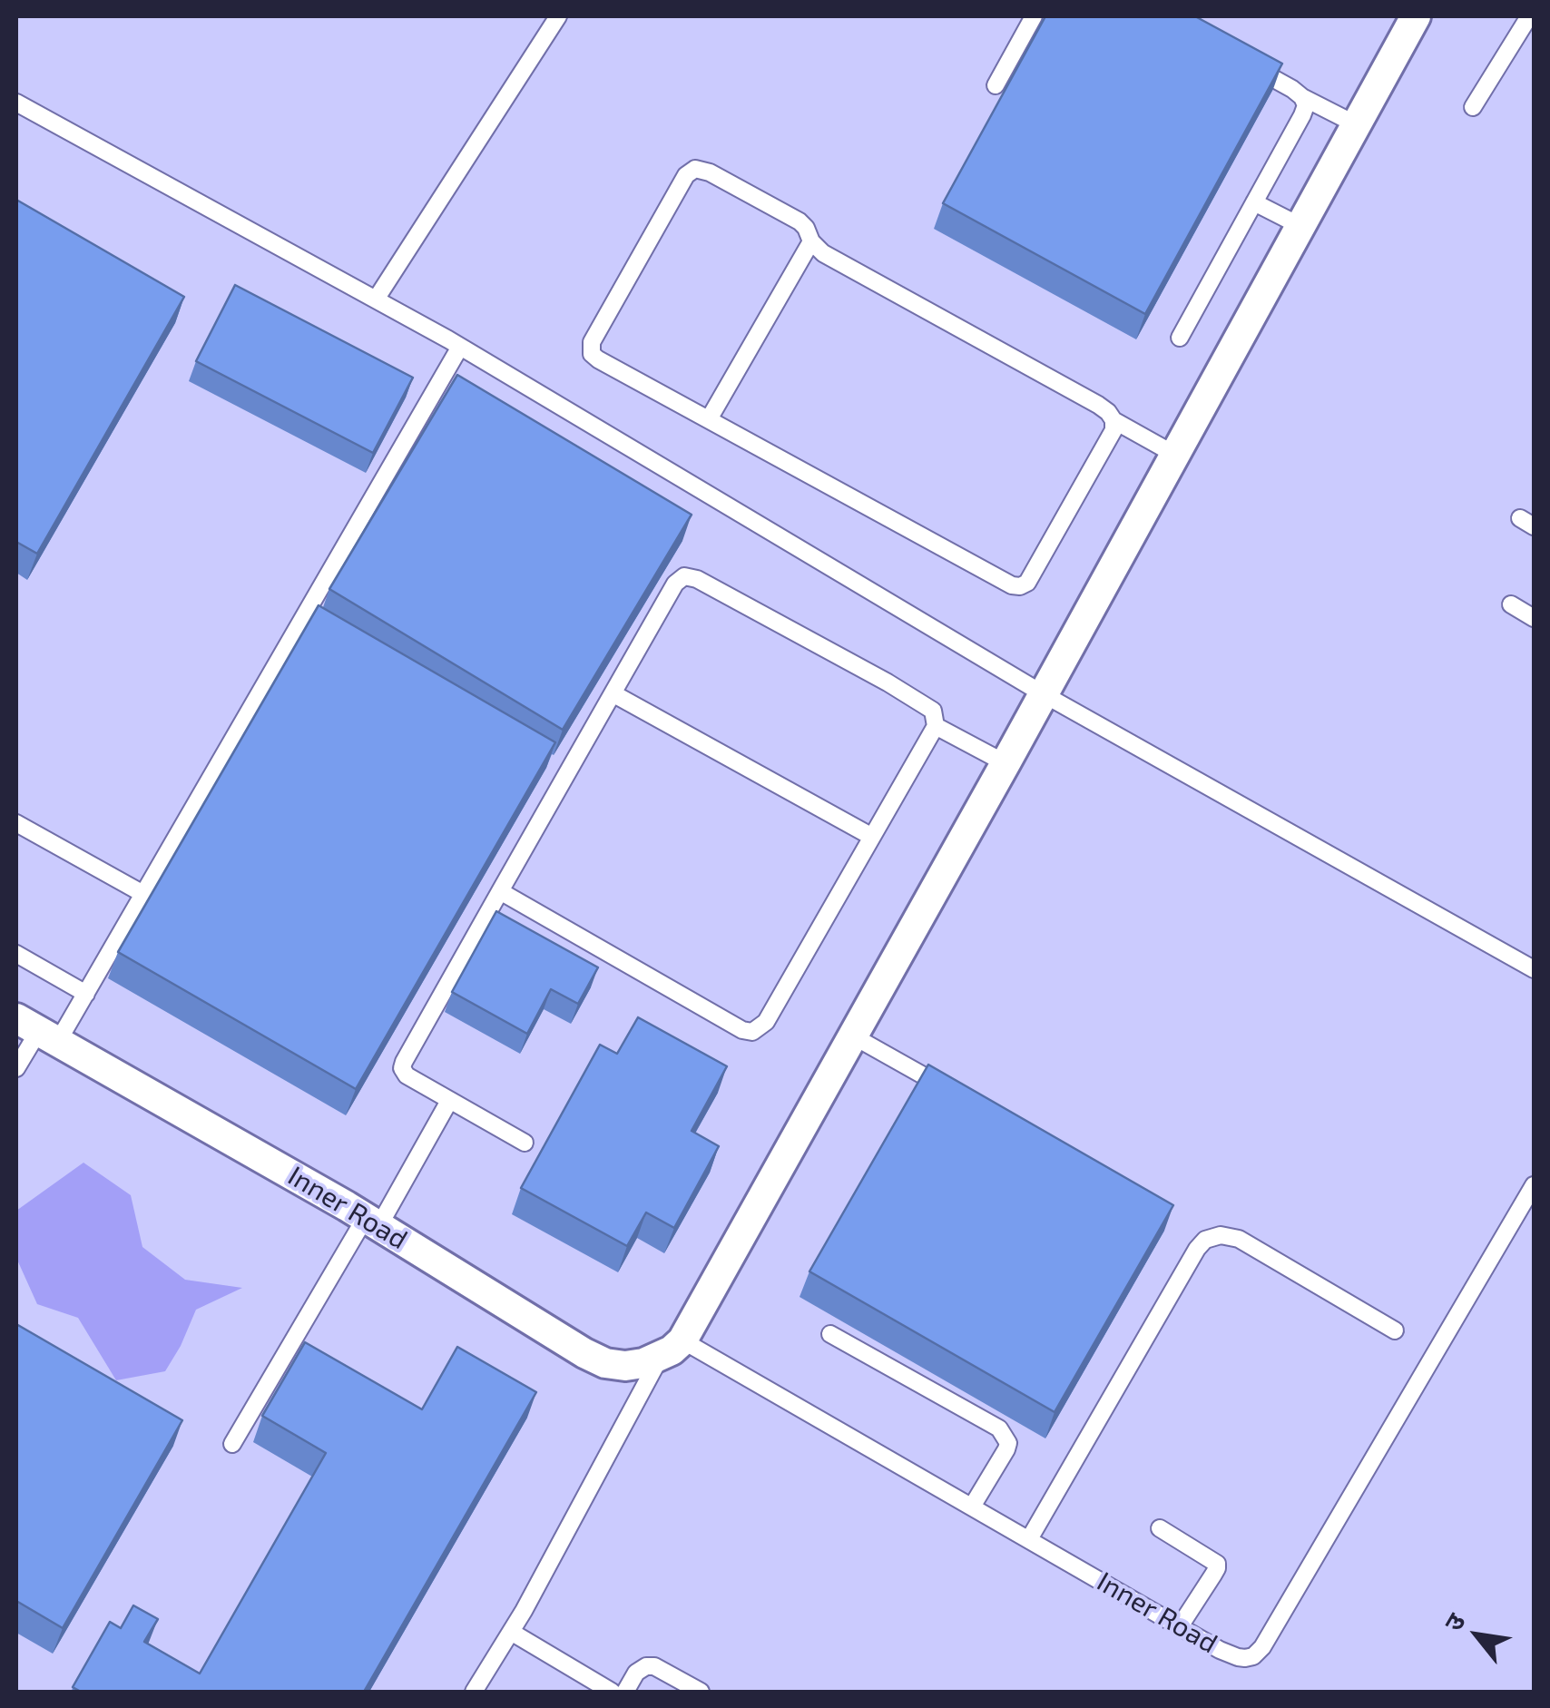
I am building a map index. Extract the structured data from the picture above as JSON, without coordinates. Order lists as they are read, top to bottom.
{
  "streets": {
    "street": ["Inner Road"]
  },
  "north": "top left"
}
